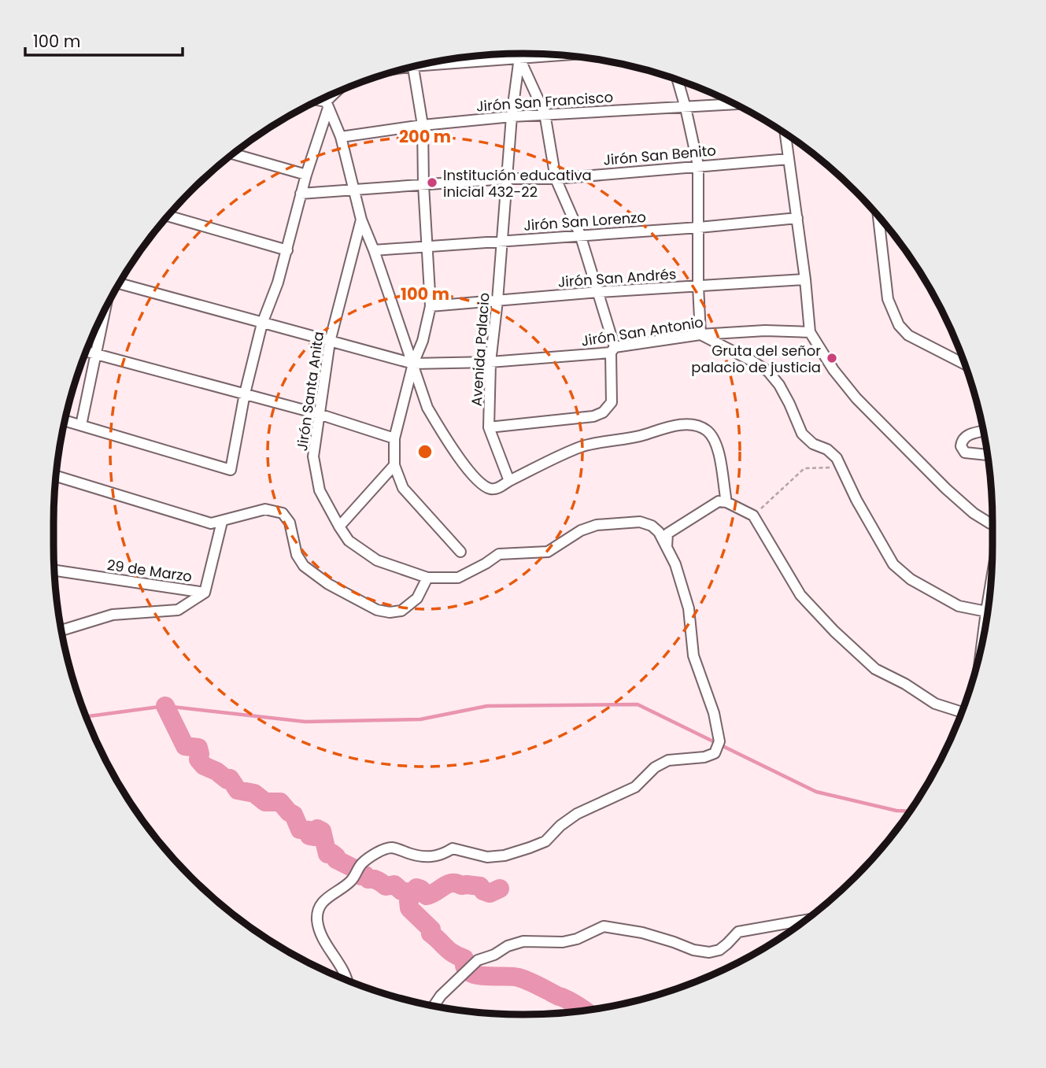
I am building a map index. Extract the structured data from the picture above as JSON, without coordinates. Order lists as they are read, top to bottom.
{
  "streets": {
    "street": [
      "Jirón San Francisco",
      "Jirón San Benito",
      "Jirón San Lorenzo",
      "Jirón San Andrés",
      "Jirón San Antonio",
      "Avenida Palacio",
      "Jirón Santa Anita",
      "29 de Marzo"
    ]
  },
  "crossings": [
    ["Jirón San Francisco", "Avenida Palacio"],
    ["Jirón San Benito", "Avenida Palacio"],
    ["Jirón San Lorenzo", "Avenida Palacio"],
    ["Jirón San Andrés", "Avenida Palacio"],
    ["Jirón San Antonio", "Avenida Palacio"],
    ["Jirón San Antonio", "Jirón Santa Anita"]
  ],
  "places": ["Institución educativa inicial 432-22", "Gruta del señor palacio de justicia"],
  "scale_bar": "100 m",
  "rings": ["200 m", "100 m"]
}
